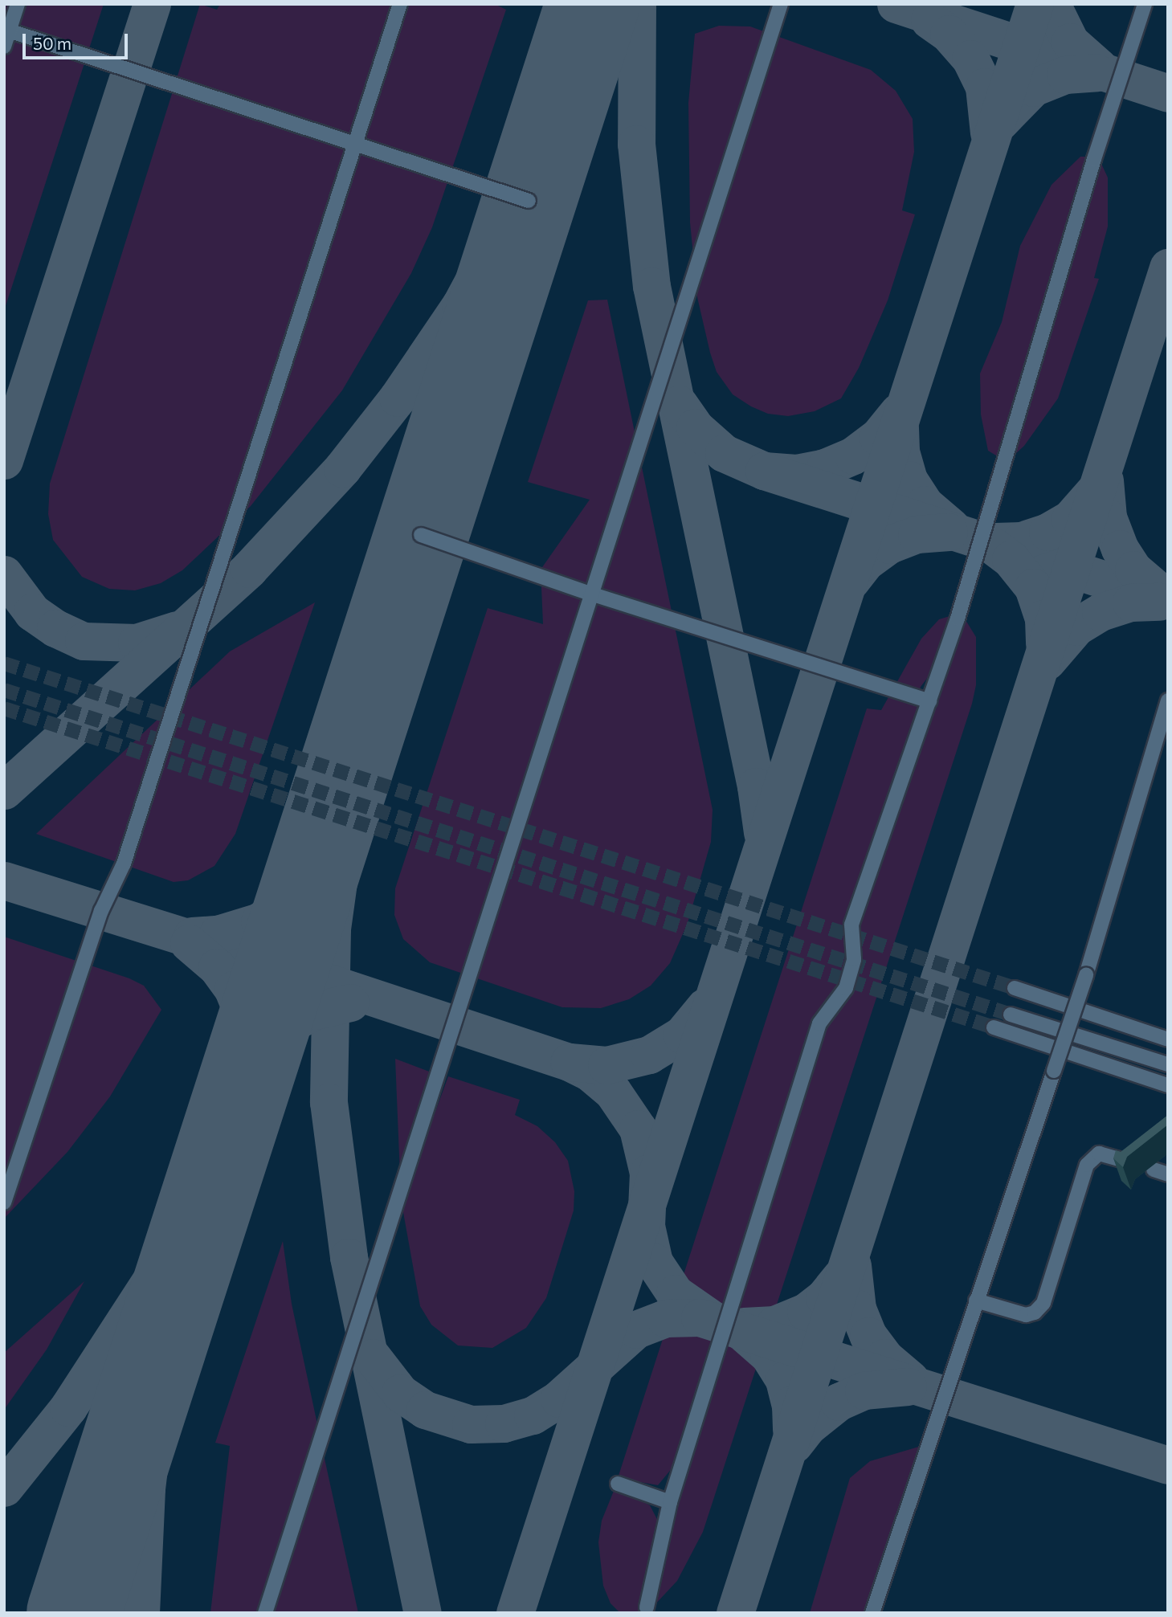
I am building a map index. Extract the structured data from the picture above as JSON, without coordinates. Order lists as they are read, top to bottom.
{
  "scale_bar": "50 m"
}
